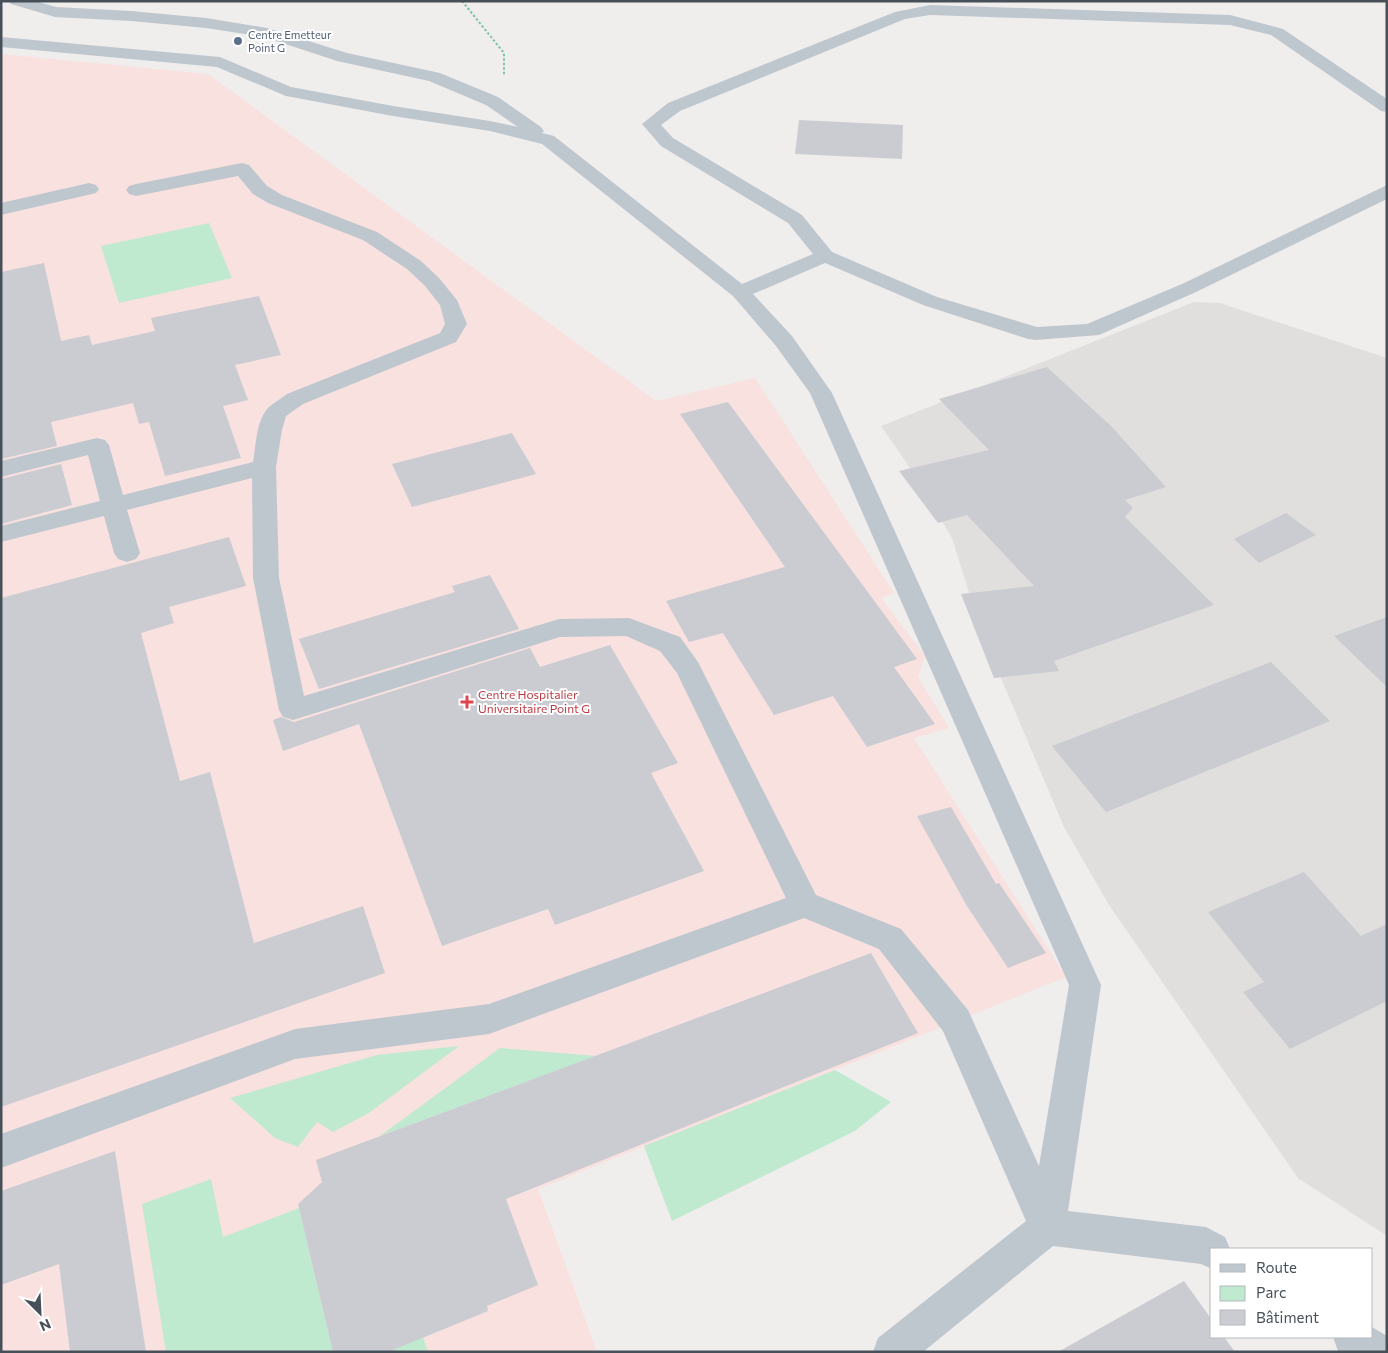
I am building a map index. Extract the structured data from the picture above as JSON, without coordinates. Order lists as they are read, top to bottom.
{
  "places": {
    "other": ["Centre Emetteur Point G"],
    "health": ["Centre Hospitalier Universitaire Point G"]
  },
  "legend": ["Route", "Parc", "Bâtiment"],
  "north": "bottom right"
}
